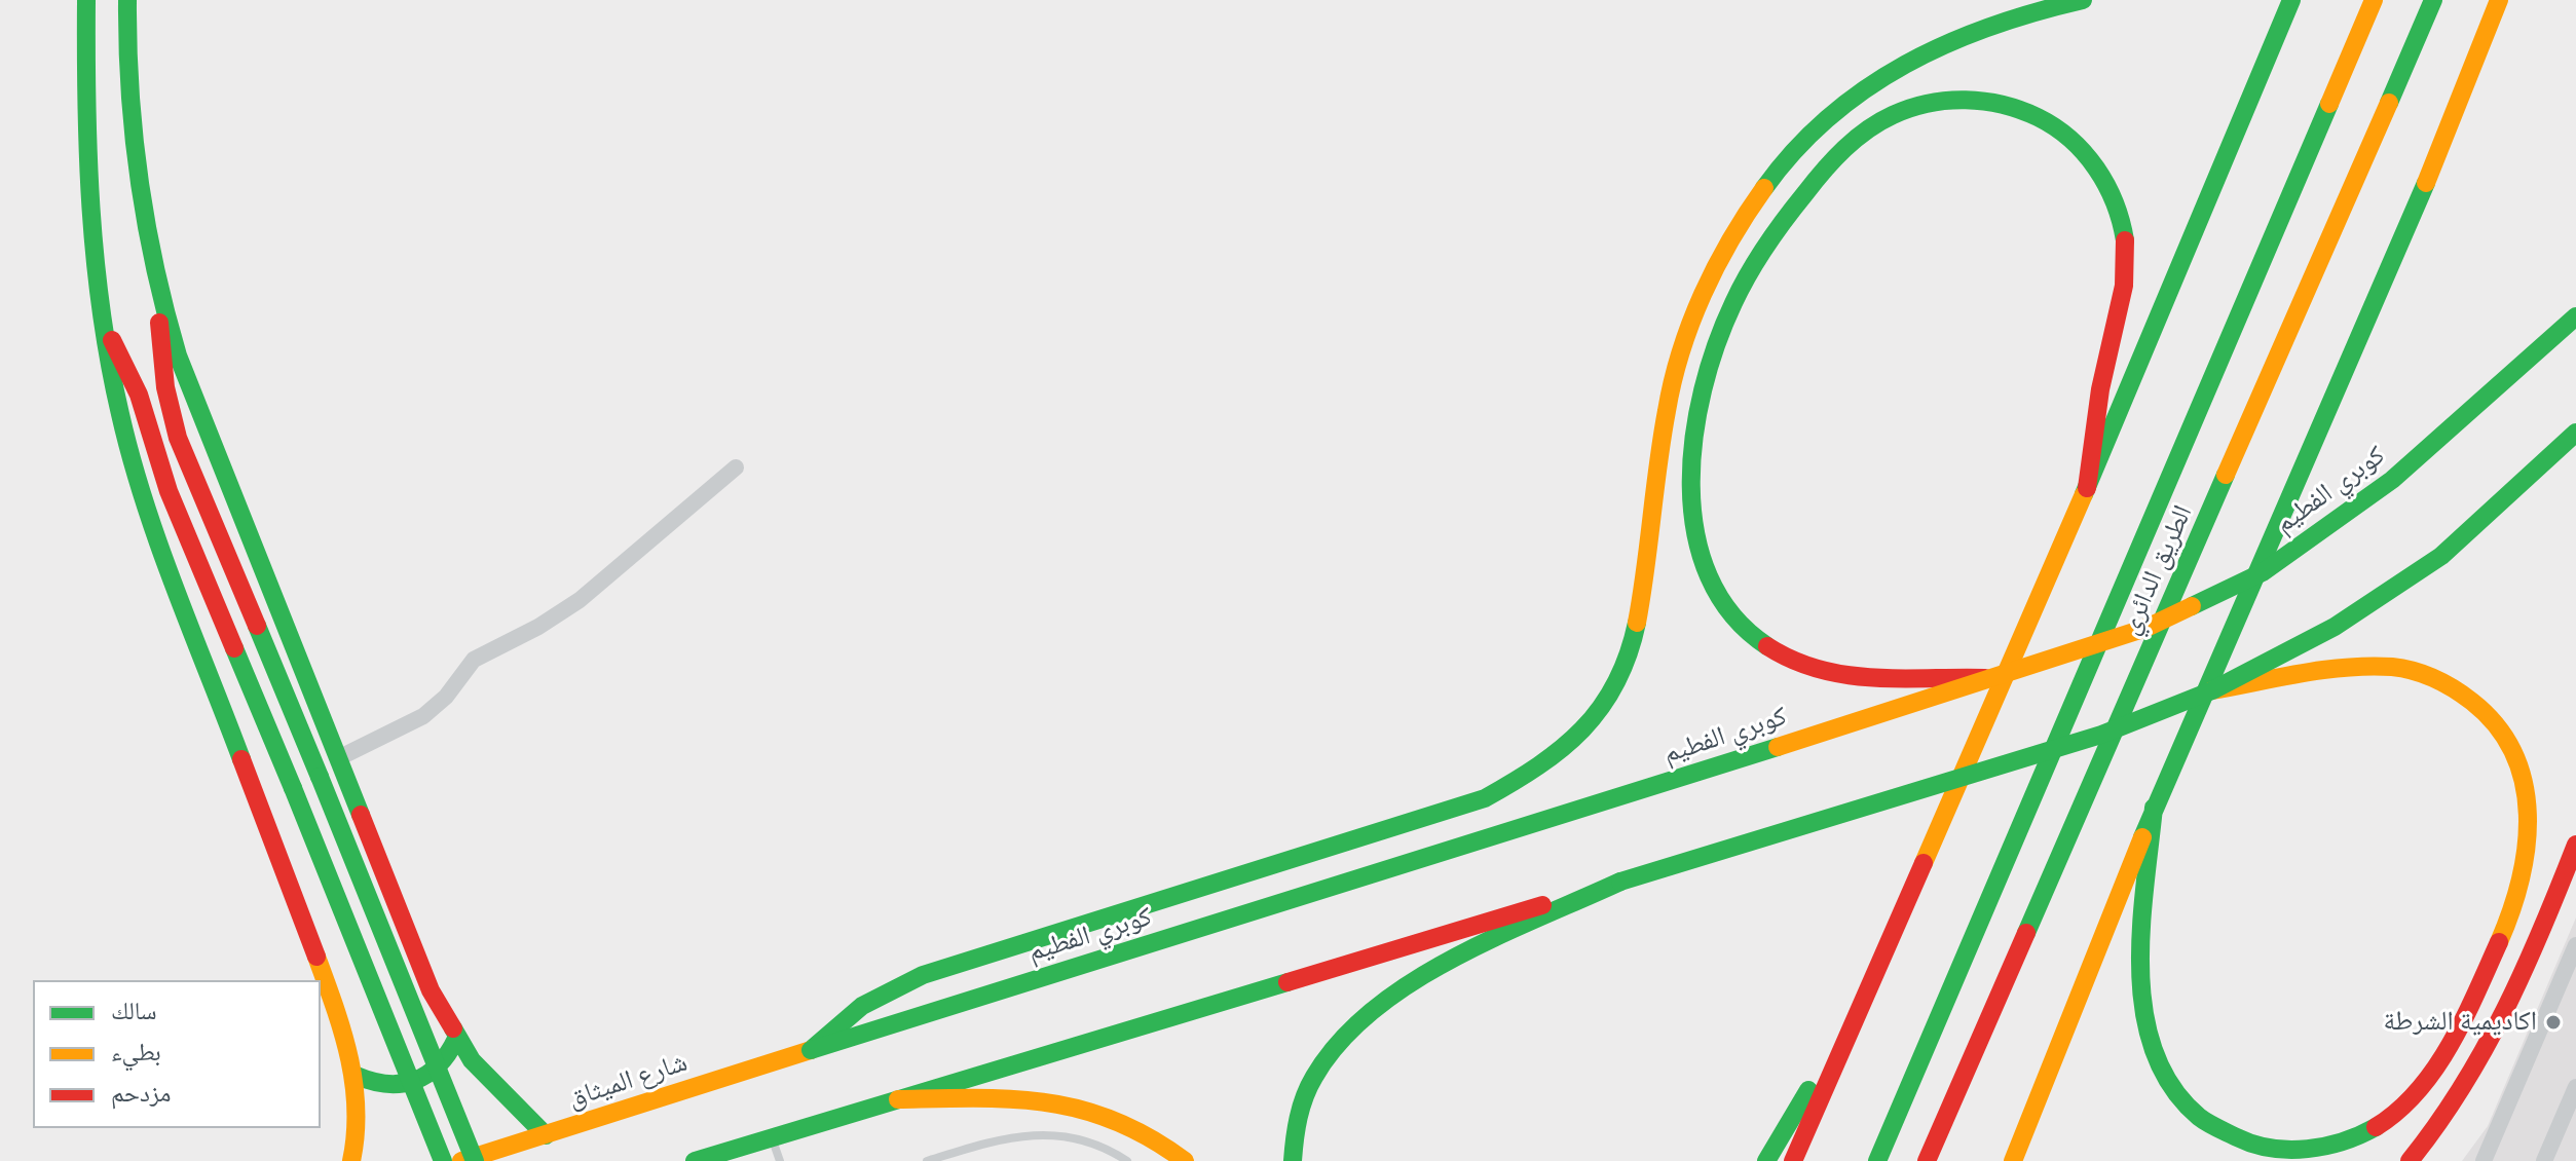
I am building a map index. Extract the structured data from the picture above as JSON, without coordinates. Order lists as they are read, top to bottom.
{
  "streets": {
    "main road": ["كوبري الفطيم", "الطريق الدائري", "شارع الميثاق"]
  },
  "crossings": [
    ["كوبري الفطيم", "شارع الميثاق"]
  ],
  "places": ["اكاديمية الشرطة"],
  "legend": ["سالك", "بطيء", "مزدحم"]
}
